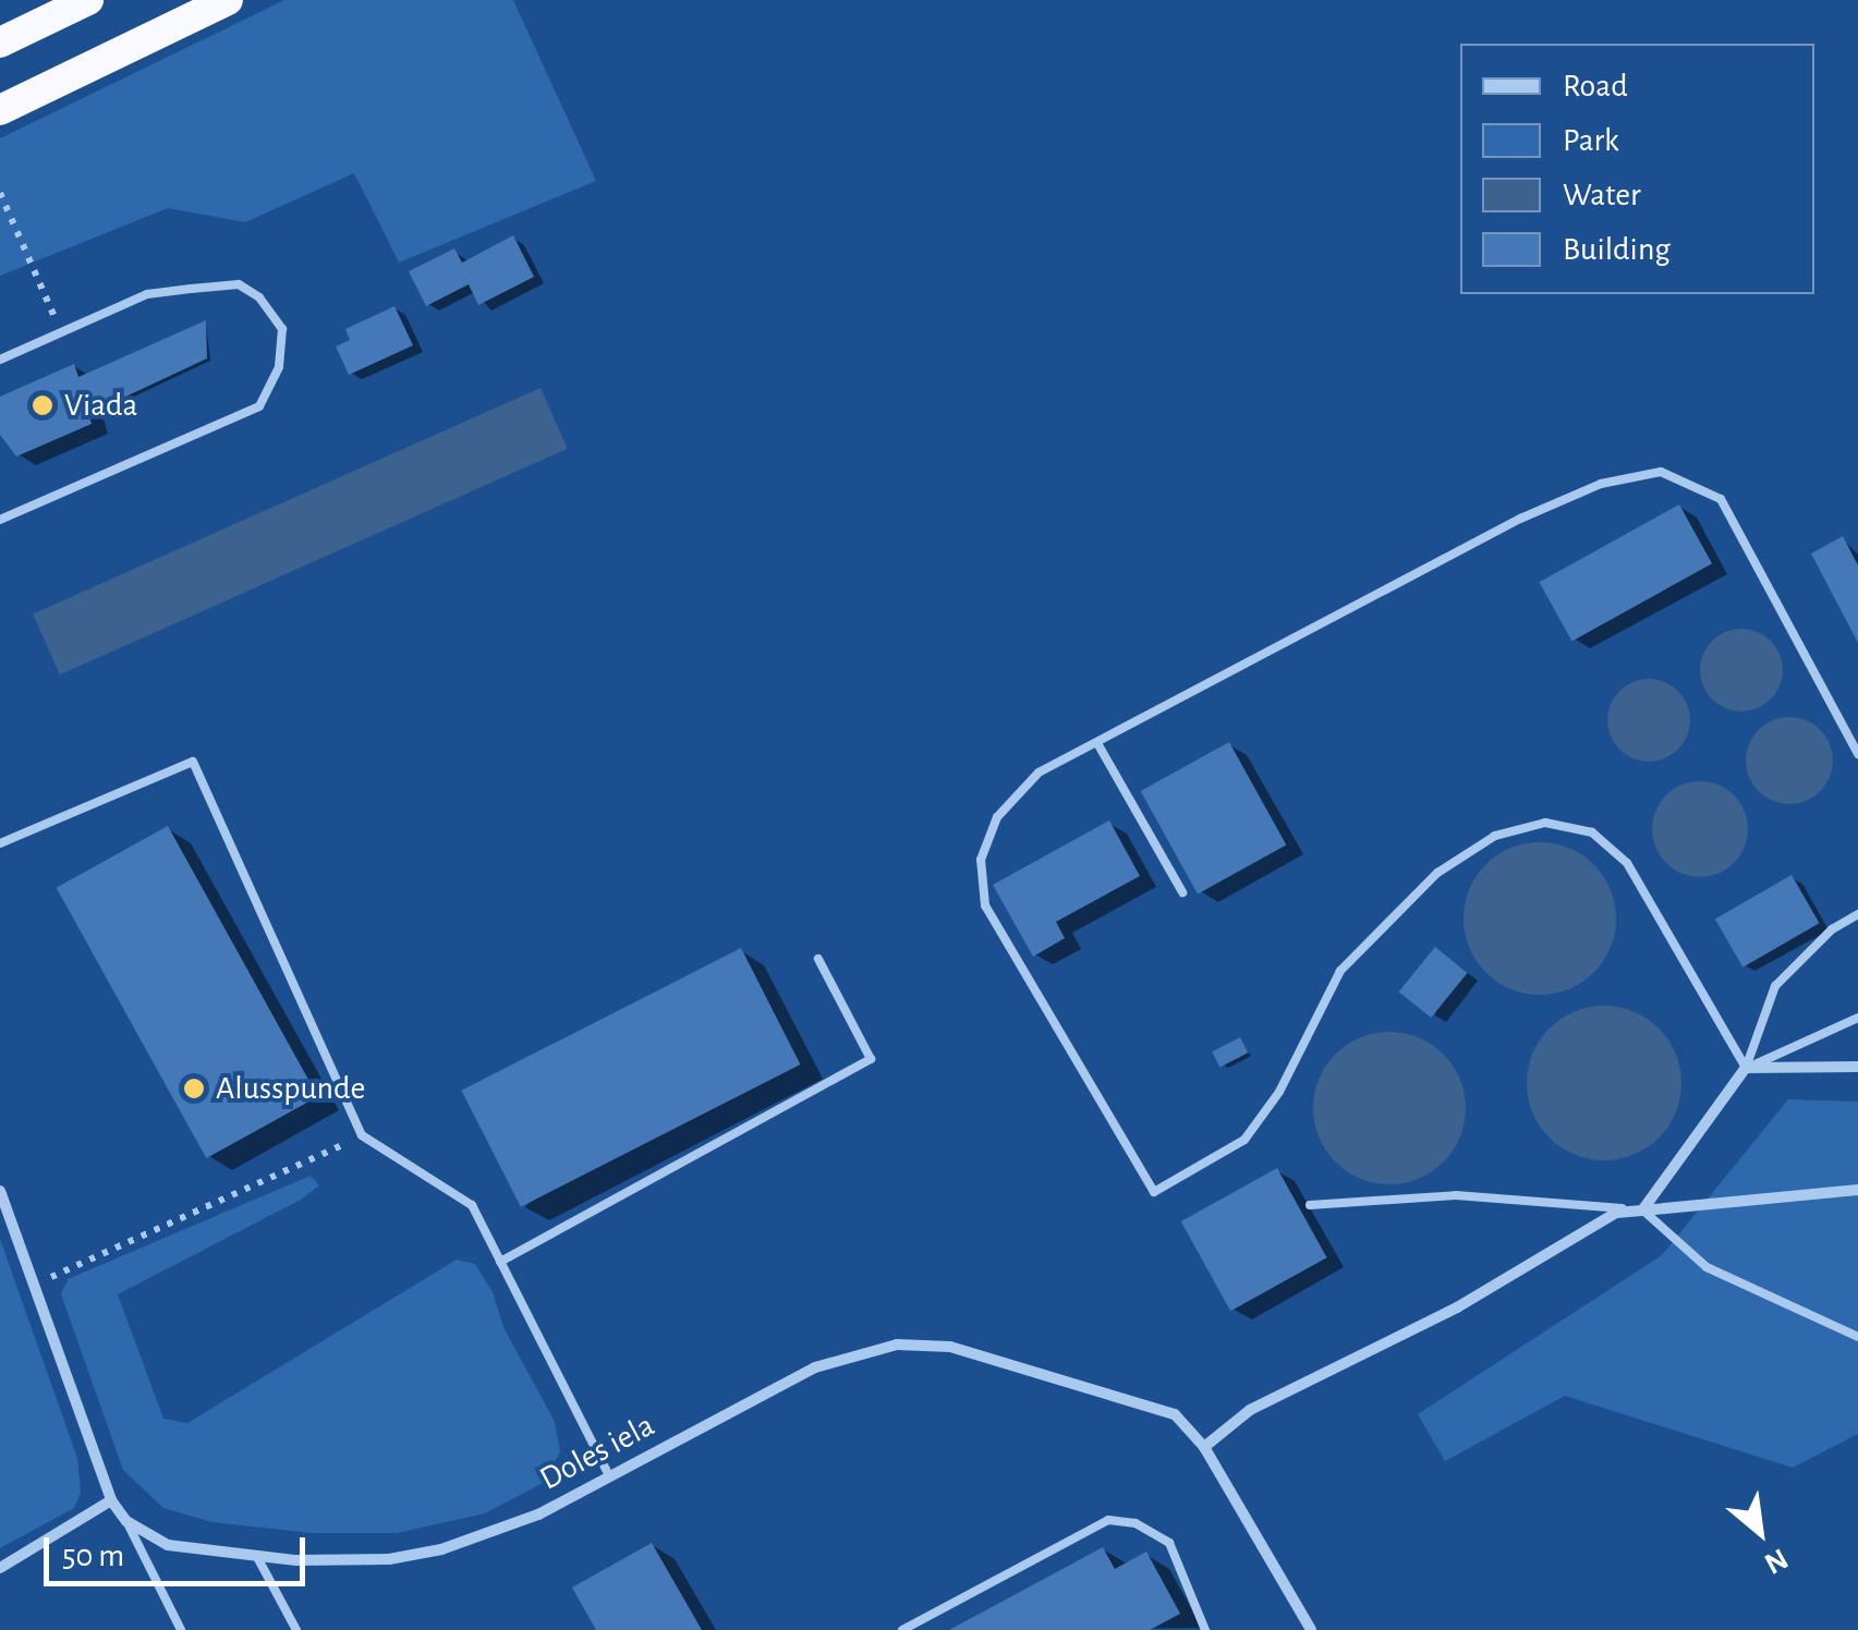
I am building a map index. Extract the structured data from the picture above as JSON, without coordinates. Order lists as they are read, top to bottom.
{
  "streets": {
    "street": ["Doles iela"]
  },
  "places": ["Viada", "Alusspunde"],
  "legend": [
    "Road",
    "Park",
    "Water",
    "Building"
  ],
  "scale_bar": "50 m",
  "north": "bottom right"
}
